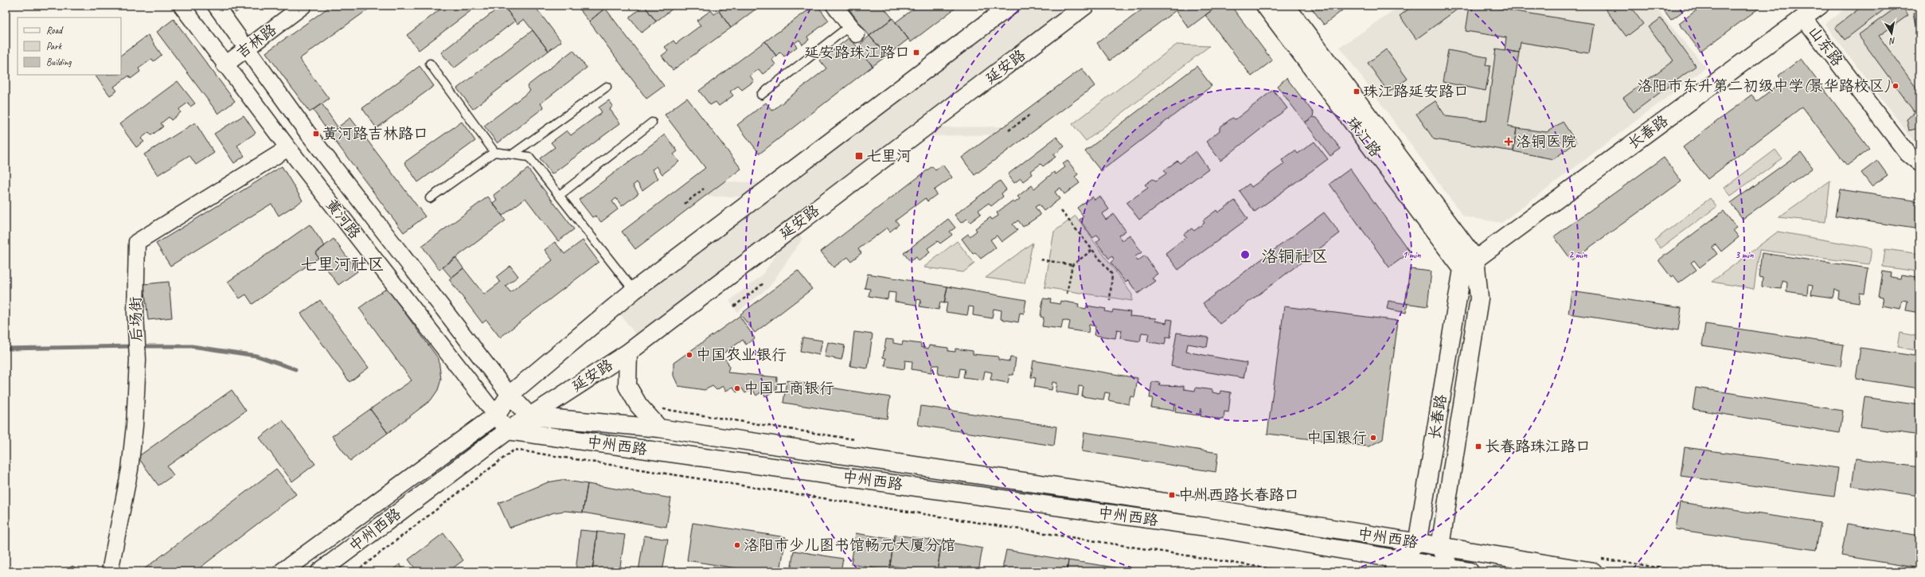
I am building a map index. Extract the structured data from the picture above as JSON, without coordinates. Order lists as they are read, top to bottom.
{
  "streets": {
    "main road": [
      "延安路",
      "长春路",
      "珠江路",
      "中州西路"
    ],
    "street": [
      "吉林路",
      "山东路",
      "黄河路",
      "后场街"
    ]
  },
  "crossings": [
    ["吉林路", "黄河路"],
    ["山东路", "长春路"],
    ["延安路", "黄河路"],
    ["延安路", "中州西路"],
    ["长春路", "珠江路"],
    ["长春路", "中州西路"],
    ["黄河路", "后场街"],
    ["黄河路", "中州西路"]
  ],
  "districts": ["洛铜社区", "七里河社区"],
  "places": {
    "transit": [
      "延安路珠江路口",
      "珠江路延安路口",
      "黄河路吉林路口",
      "七里河",
      "长春路珠江路口",
      "中州西路长春路口"
    ],
    "other": [
      "洛阳市东升第二初级中学(景华路校区)",
      "中国农业银行",
      "中国工商银行",
      "中国银行",
      "洛阳市少儿图书馆畅元大厦分馆"
    ],
    "health": ["洛铜医院"]
  },
  "legend": ["Road", "Park", "Building"],
  "north": "bottom",
  "rings": ["1 min", "2 min", "3 min"]
}
